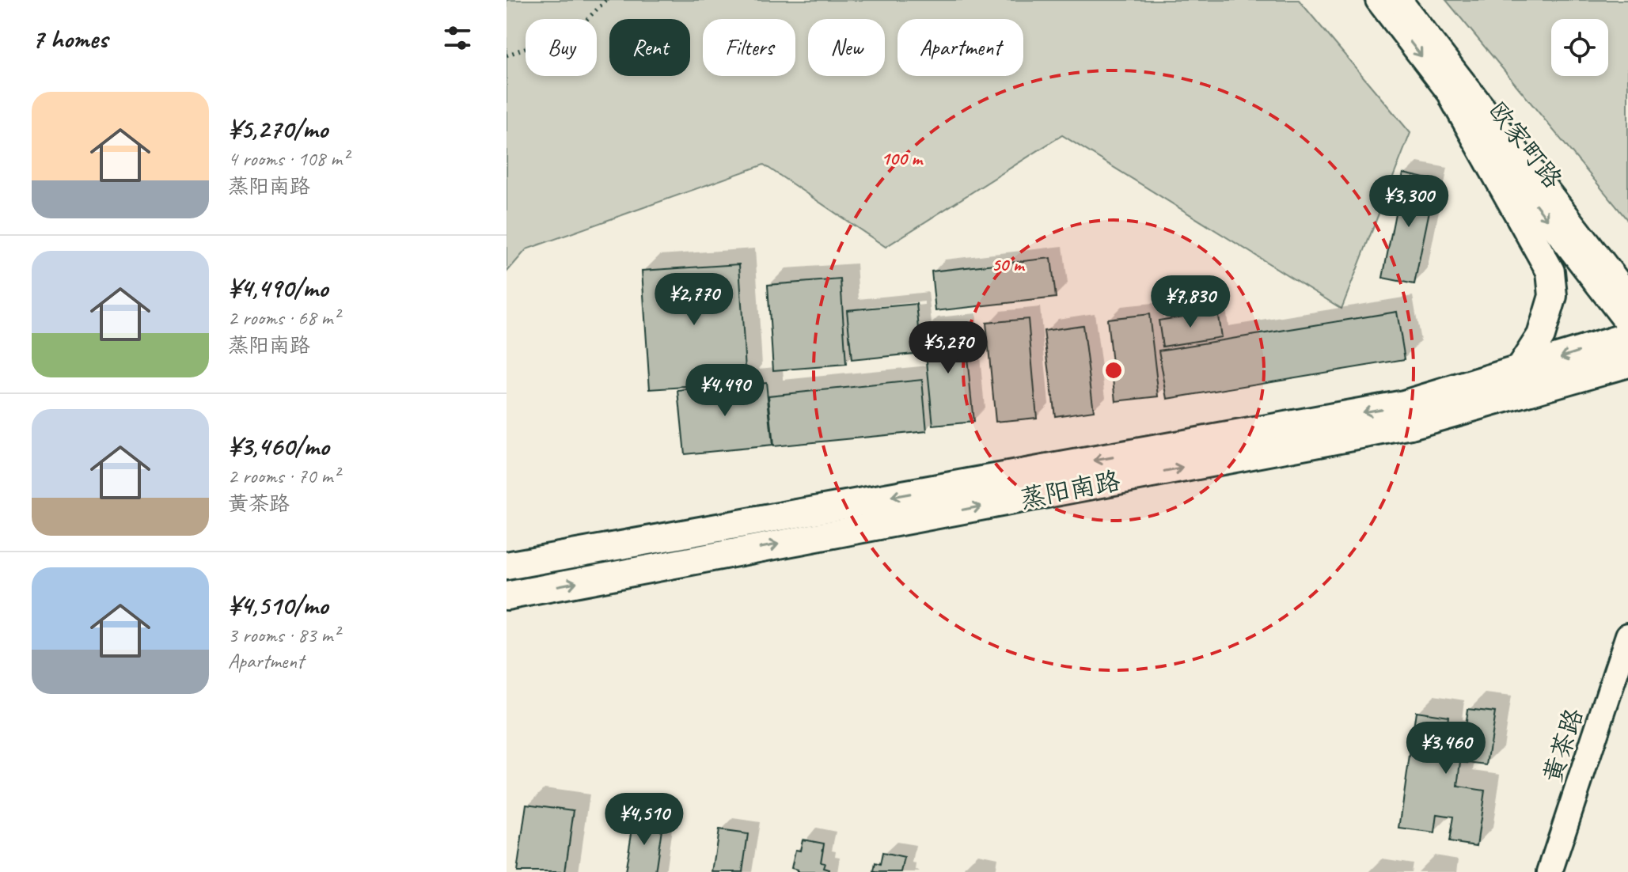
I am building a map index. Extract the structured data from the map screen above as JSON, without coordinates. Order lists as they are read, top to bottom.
{
  "streets": {
    "main road": ["欧家町路", "蒸阳南路", "黄茶路"]
  },
  "page": {
    "heading": "7 homes",
    "chip": [
      "Buy",
      "Rent",
      "Filters",
      "New",
      "Apartment"
    ],
    "list": [
      {
        "name": "¥5,270/mo",
        "note": "4 rooms · 108 m² · 蒸阳南路"
      },
      {
        "name": "¥4,490/mo",
        "note": "2 rooms · 68 m² · 蒸阳南路"
      },
      {
        "name": "¥3,460/mo",
        "note": "2 rooms · 70 m² · 黄茶路"
      },
      {
        "name": "¥4,510/mo",
        "note": "3 rooms · 83 m² · Apartment"
      }
    ],
    "price": [
      "¥3,300",
      "¥2,770",
      "¥7,830",
      "¥5,270",
      "¥4,490",
      "¥3,460",
      "¥4,510"
    ]
  },
  "rings": ["100 m", "50 m"]
}
